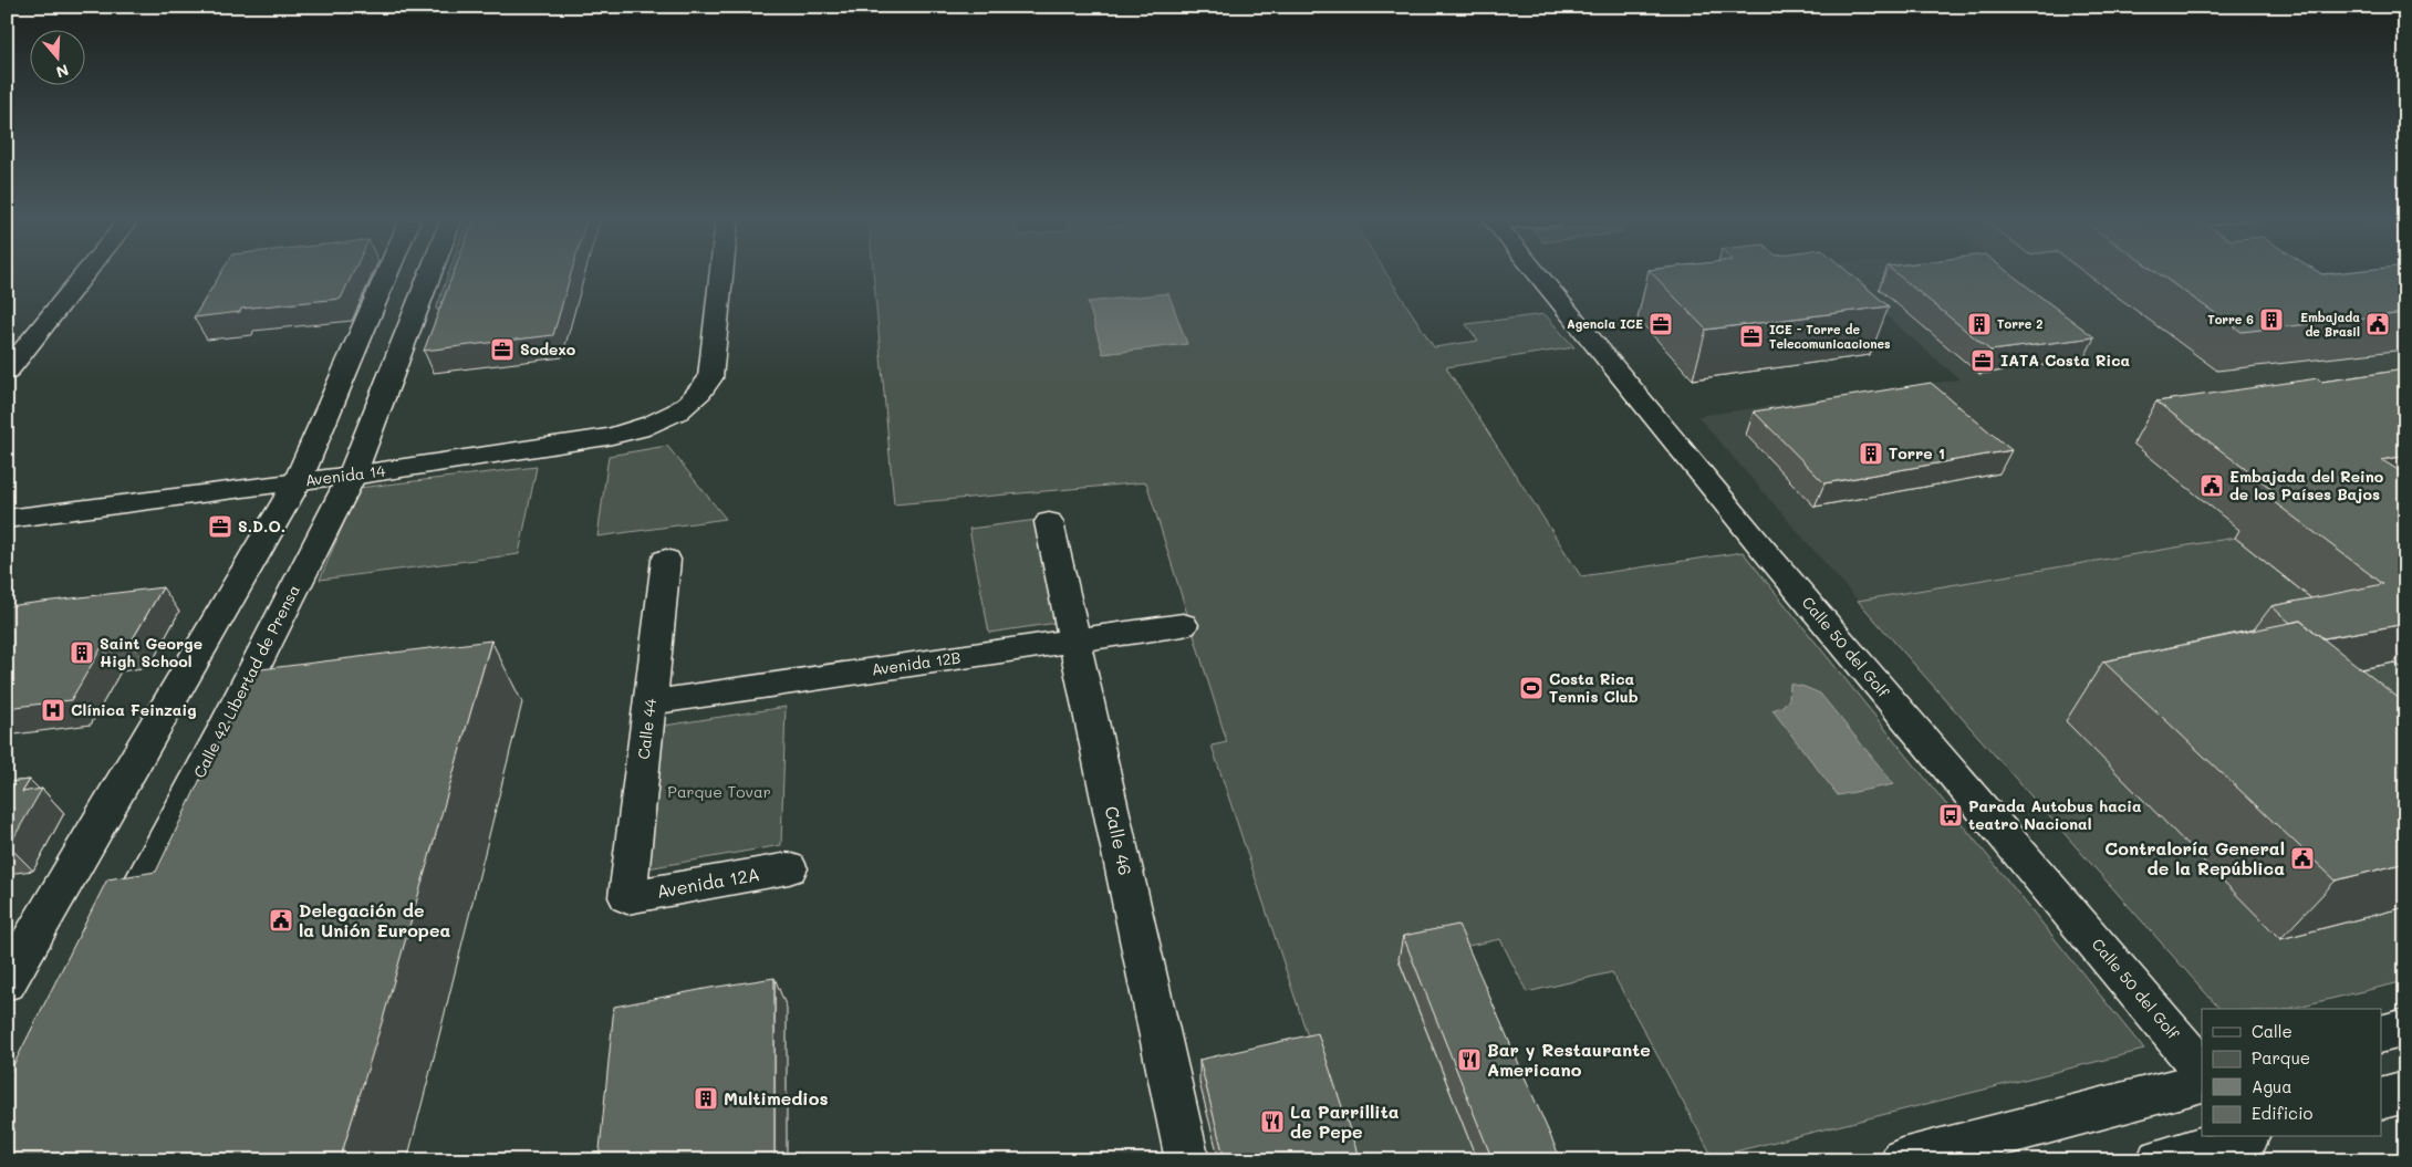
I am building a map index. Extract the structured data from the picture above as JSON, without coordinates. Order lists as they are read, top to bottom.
{
  "streets": {
    "street": [
      "Avenida 14",
      "Calle 50 del Golf",
      "Avenida 12B",
      "Calle 42 Libertad de Prensa",
      "Calle 44",
      "Calle 46",
      "Avenida 12A"
    ]
  },
  "crossings": [
    ["Avenida 14", "Calle 42 Libertad de Prensa"],
    ["Avenida 12B", "Calle 44"],
    ["Avenida 12B", "Calle 46"],
    ["Calle 44", "Avenida 12A"]
  ],
  "parks": ["Parque Tovar"],
  "places": {
    "building": [
      "Torre 6",
      "Torre 2",
      "Torre 1",
      "Saint George High School",
      "Multimedios"
    ],
    "office": [
      "Agencia ICE",
      "ICE - Torre de Telecomunicaciones",
      "Sodexo",
      "IATA Costa Rica",
      "S.D.O."
    ],
    "public building": [
      "Embajada de Brasil",
      "Embajada del Reino de los Países Bajos",
      "Contraloría General de la República",
      "Delegación de la Unión Europea"
    ],
    "sports": ["Costa Rica Tennis Club"],
    "hospital": ["Clínica Feinzaig"],
    "bus stop": ["Parada Autobus hacia teatro Nacional"],
    "restaurant": ["Bar y Restaurante Americano", "La Parrillita de Pepe"]
  },
  "legend": [
    "Calle",
    "Parque",
    "Agua",
    "Edificio"
  ],
  "north": "bottom"
}
